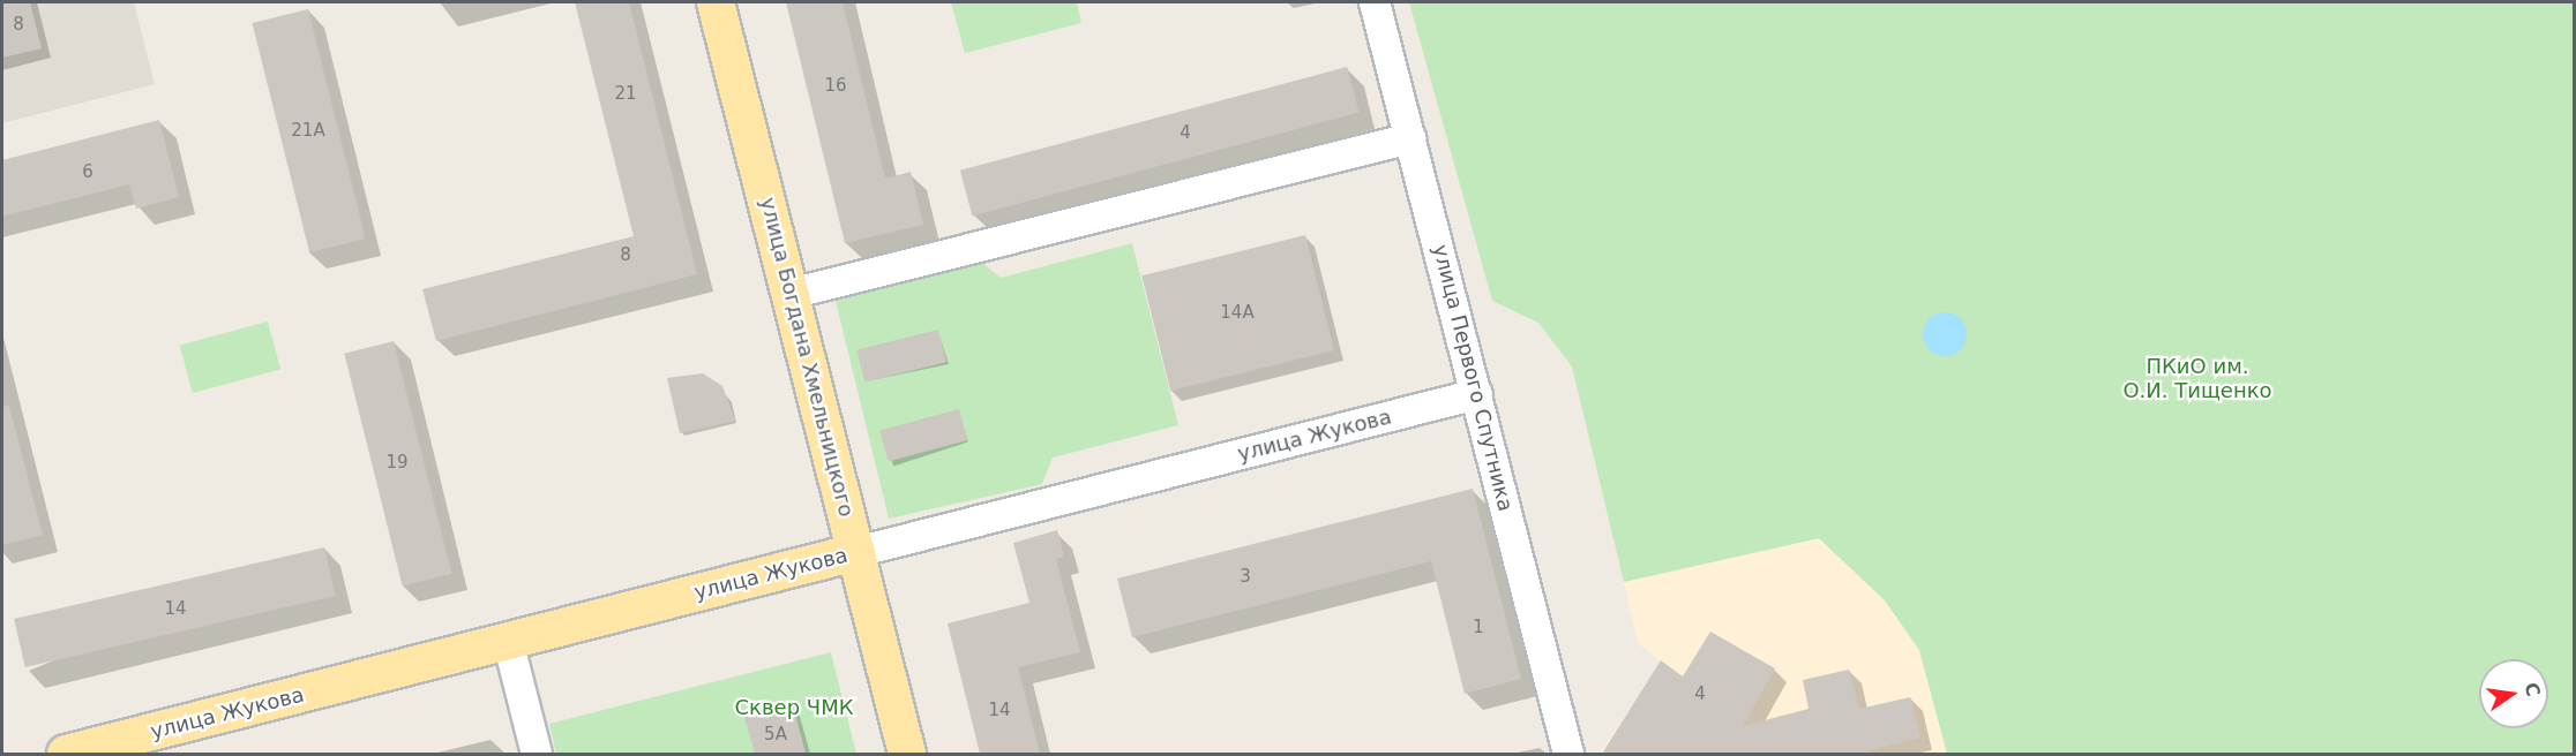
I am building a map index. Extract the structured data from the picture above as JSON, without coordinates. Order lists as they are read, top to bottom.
{
  "streets": {
    "main road": ["улица Богдана Хмельницкого", "улица Жукова"],
    "street": ["улица Первого Спутника"]
  },
  "crossings": [
    ["улица Богдана Хмельницкого", "улица Жукова"],
    ["улица Первого Спутника", "улица Жукова"]
  ],
  "parks": ["ПКиО им. О.И. Тищенко", "Сквер ЧМК"],
  "house_numbers": [
    "8",
    "16",
    "21",
    "21А",
    "4",
    "6",
    "8",
    "14А",
    "19",
    "3",
    "14",
    "1",
    "4",
    "14",
    "5А"
  ],
  "north": "right"
}
